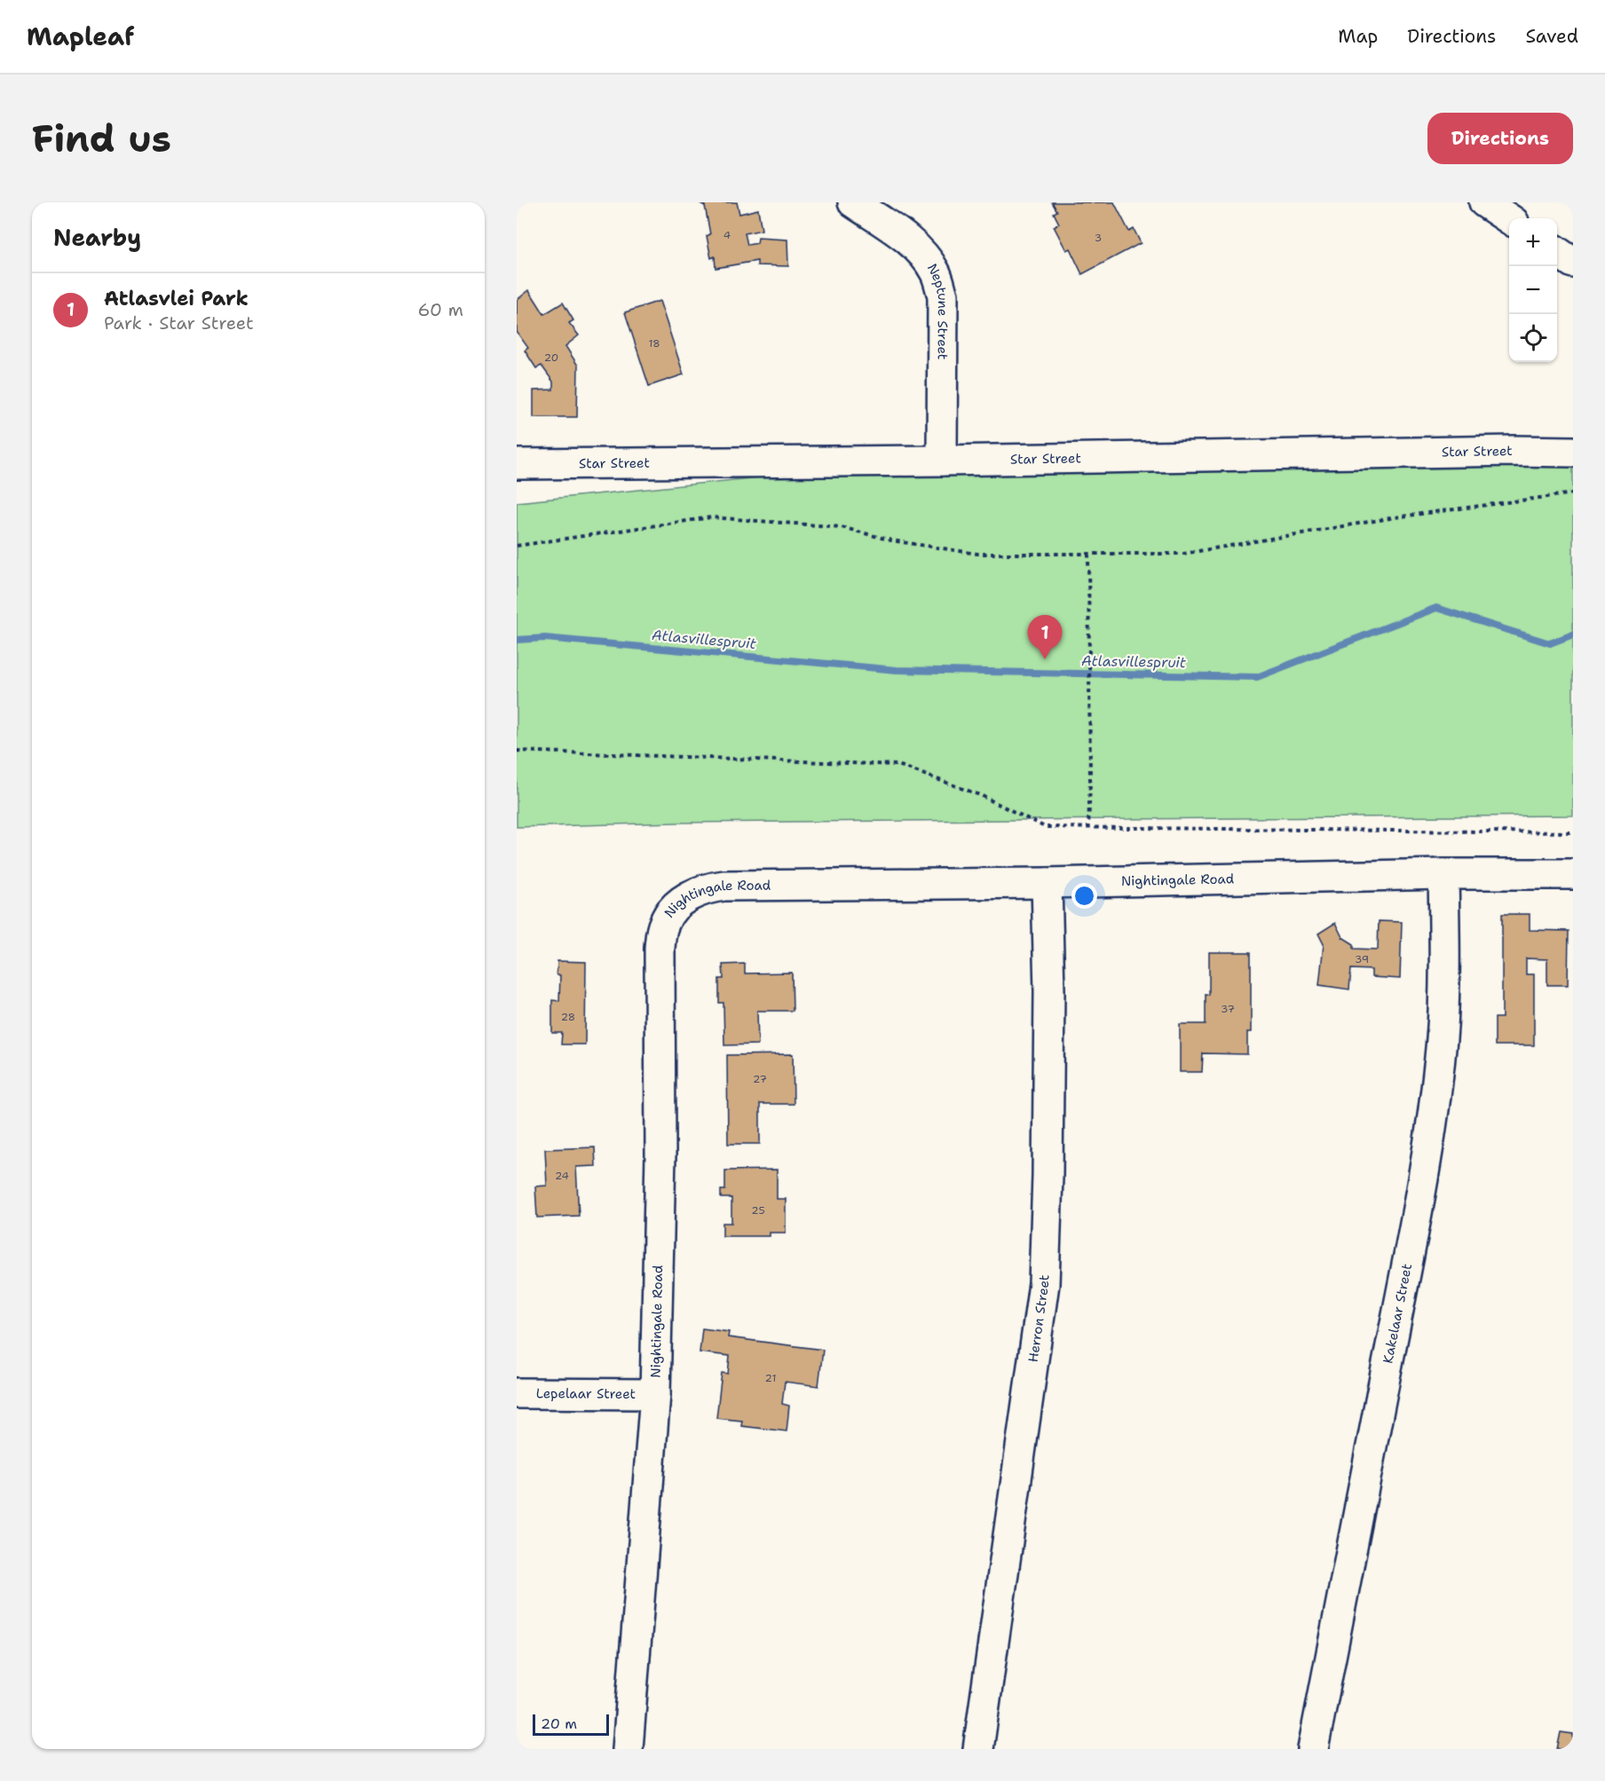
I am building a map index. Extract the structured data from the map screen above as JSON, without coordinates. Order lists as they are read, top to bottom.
{
  "streets": {
    "street": [
      "Neptune Street",
      "Star Street",
      "Nightingale Road",
      "Kakelaar Street",
      "Herron Street",
      "Lepelaar Street"
    ]
  },
  "crossings": [
    ["Neptune Street", "Star Street"],
    ["Nightingale Road", "Kakelaar Street"],
    ["Nightingale Road", "Herron Street"],
    ["Nightingale Road", "Lepelaar Street"]
  ],
  "water": ["Atlasvillespruit"],
  "house_numbers": [
    "4",
    "3",
    "18",
    "20",
    "39",
    "37",
    "28",
    "27",
    "24",
    "25",
    "21"
  ],
  "scale_bar": "20 m",
  "page": {
    "header": "Mapleaf",
    "nav": ["Map", "Directions", "Saved"],
    "buttons": "Directions",
    "title": "Find us",
    "heading": "Nearby",
    "map_buttons": ["+", "−"],
    "list": [
      {
        "mark": "1",
        "name": "Atlasvlei Park",
        "note": "Park · Star Street",
        "value": "60 m"
      }
    ],
    "pins": "1",
    "scale": "20 m"
  }
}
